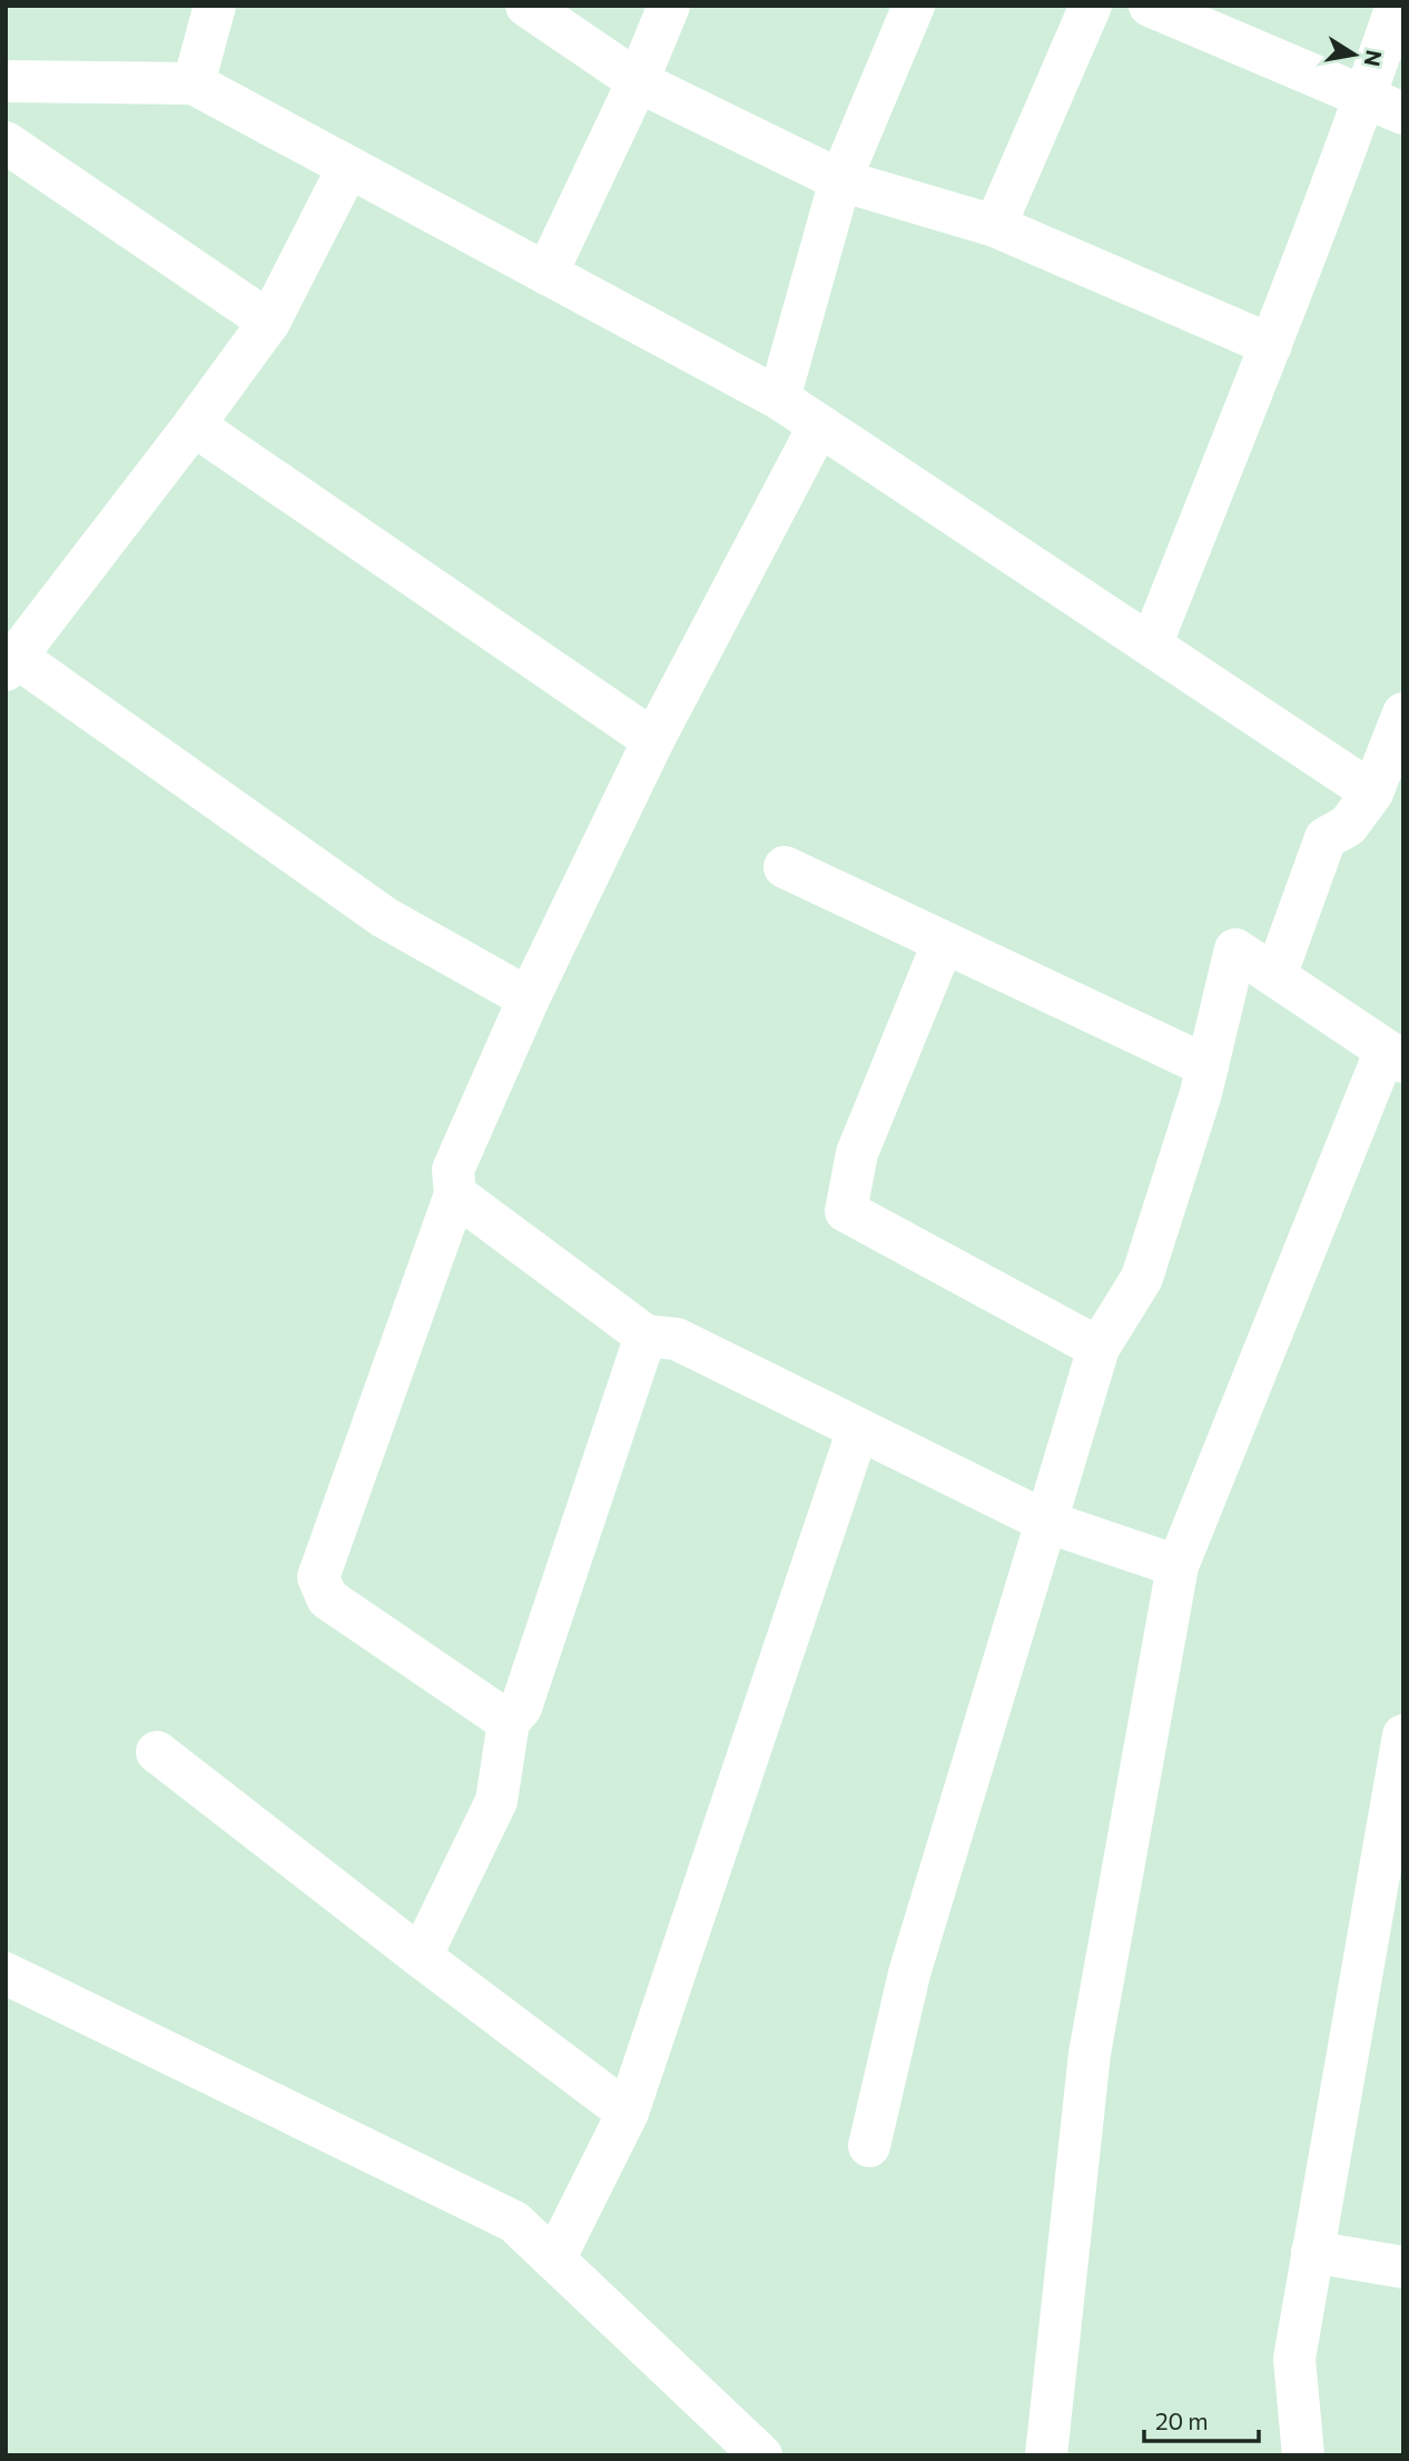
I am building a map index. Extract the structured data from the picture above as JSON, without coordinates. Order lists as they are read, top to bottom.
{
  "scale_bar": "20 m",
  "north": "right"
}
